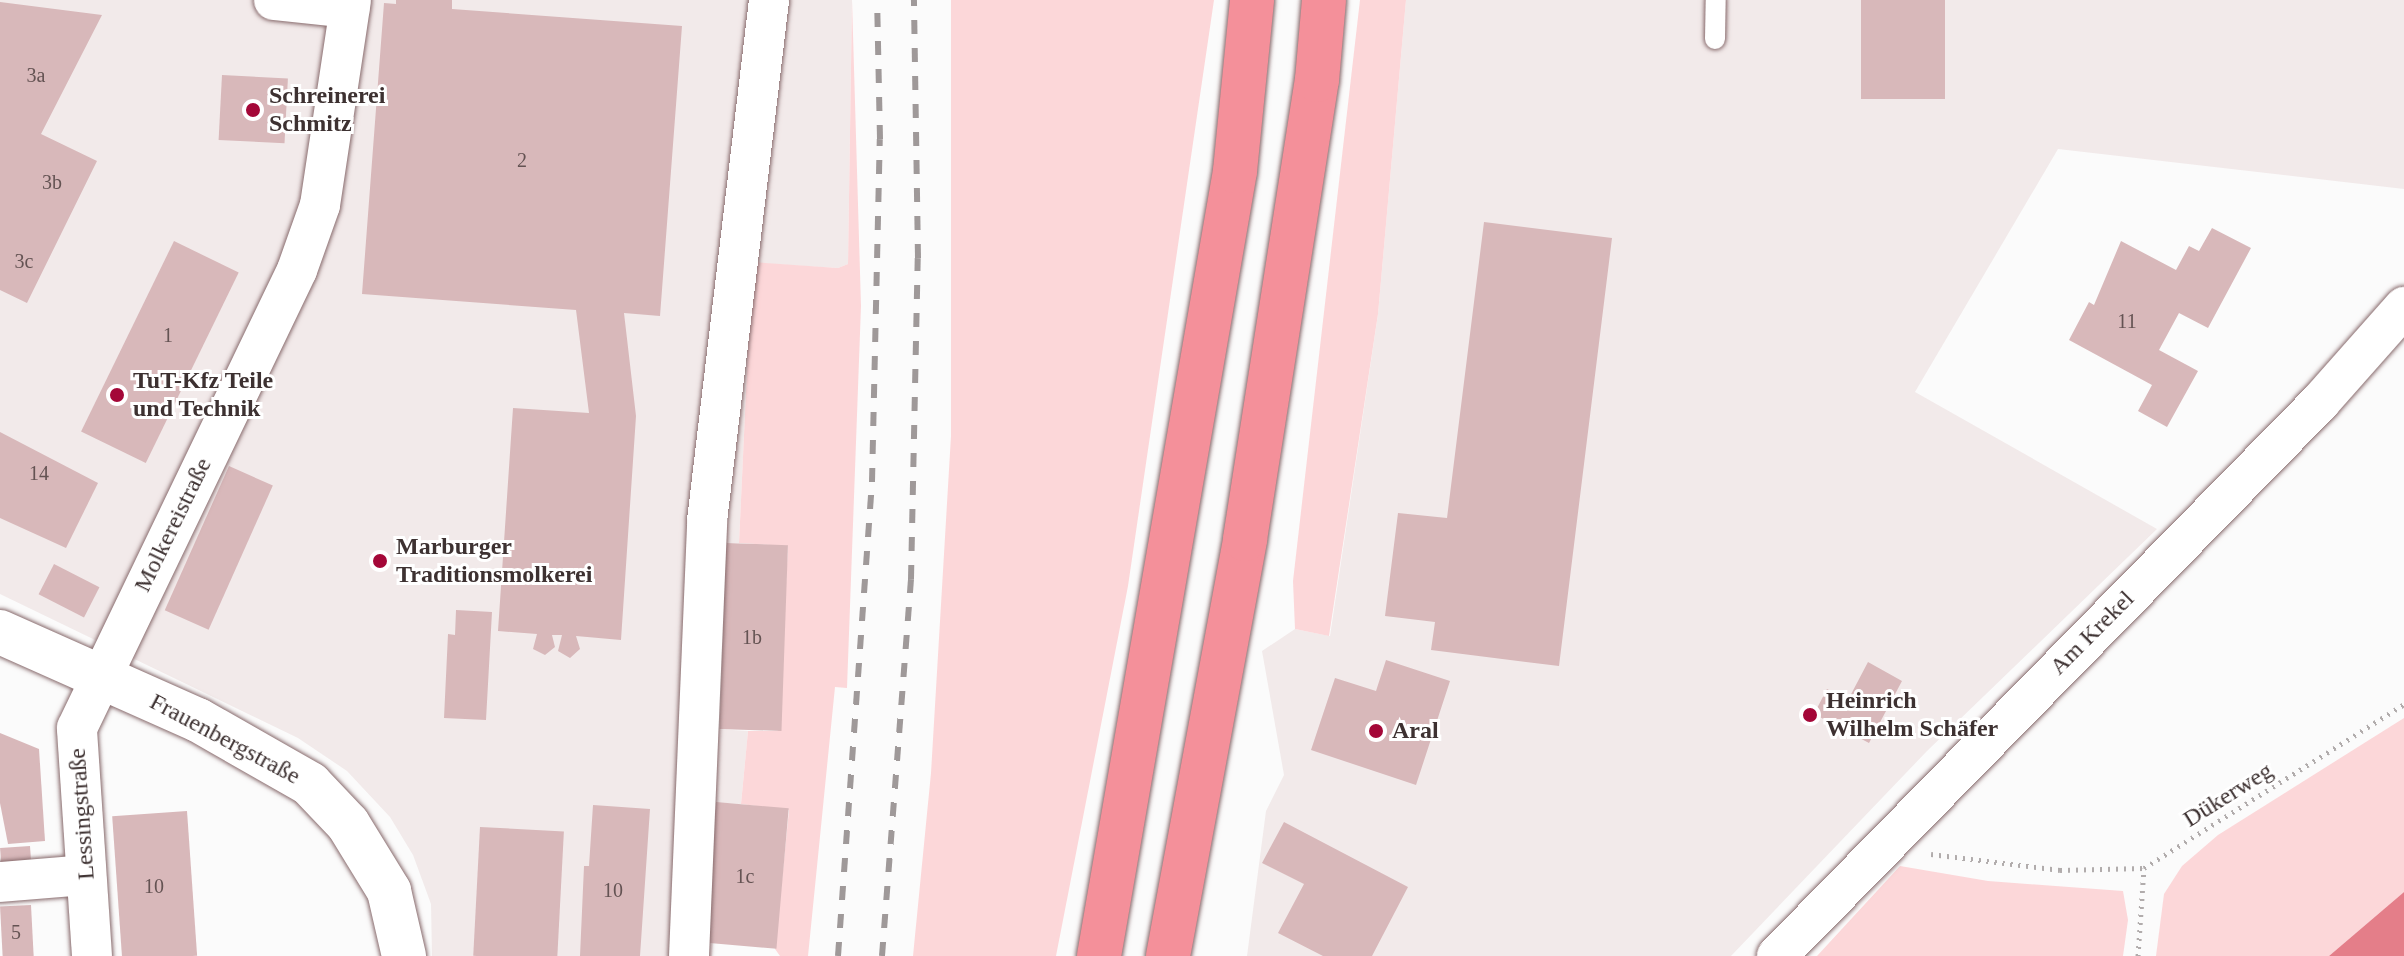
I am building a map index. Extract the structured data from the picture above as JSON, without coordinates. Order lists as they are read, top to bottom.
{
  "streets": {
    "street": [
      "Molkereistraße",
      "Am Krekel",
      "Frauenbergstraße",
      "Lessingstraße"
    ],
    "path": ["Dükerweg"]
  },
  "crossings": [
    ["Molkereistraße", "Frauenbergstraße"],
    ["Molkereistraße", "Lessingstraße"],
    ["Frauenbergstraße", "Lessingstraße"]
  ],
  "places": [
    "Schreinerei Schmitz",
    "TuT-Kfz Teile und Technik",
    "Marburger Traditionsmolkerei",
    "Heinrich Wilhelm Schäfer",
    "Aral"
  ],
  "house_numbers": [
    "3a",
    "2",
    "3b",
    "3c",
    "11",
    "1",
    "14",
    "1b",
    "1c",
    "10",
    "10",
    "5"
  ]
}
